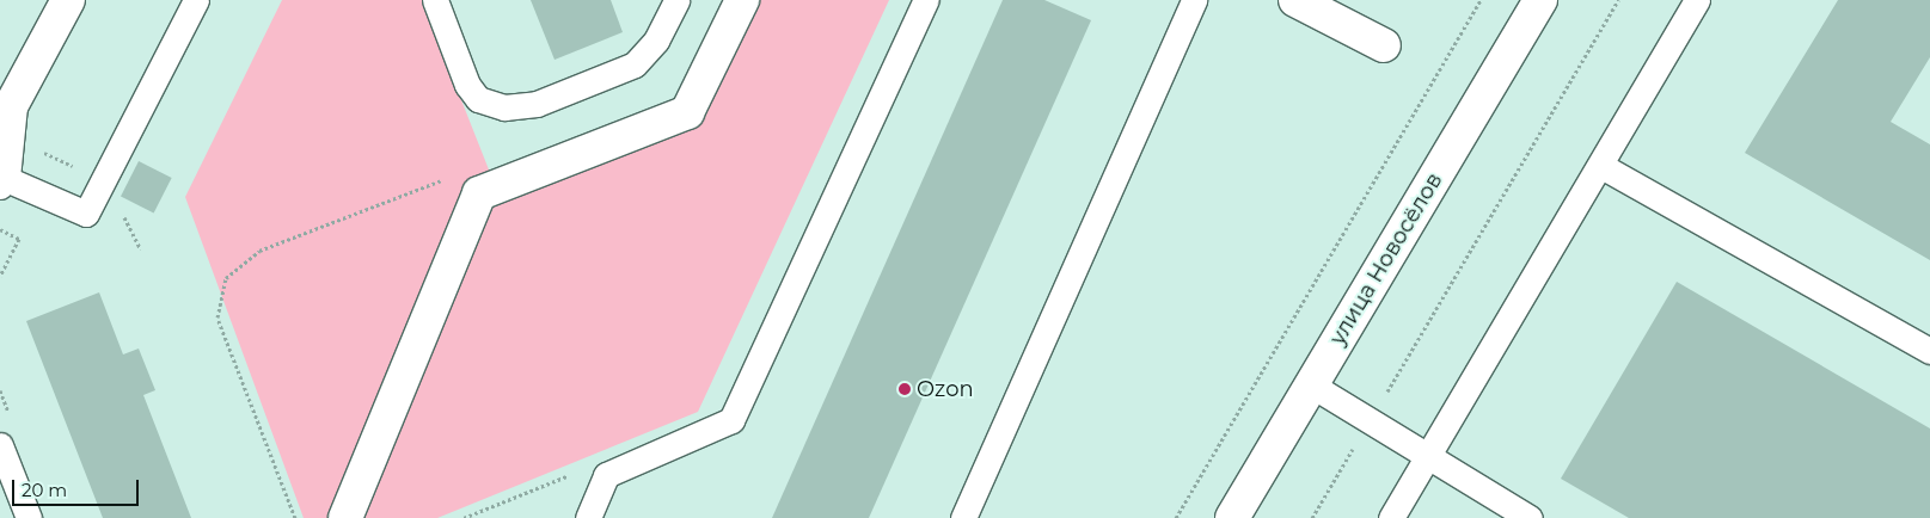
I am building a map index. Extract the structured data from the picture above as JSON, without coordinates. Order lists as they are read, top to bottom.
{
  "streets": {
    "street": ["улица Новосёлов"]
  },
  "places": ["Ozon"],
  "scale_bar": "20 m"
}
